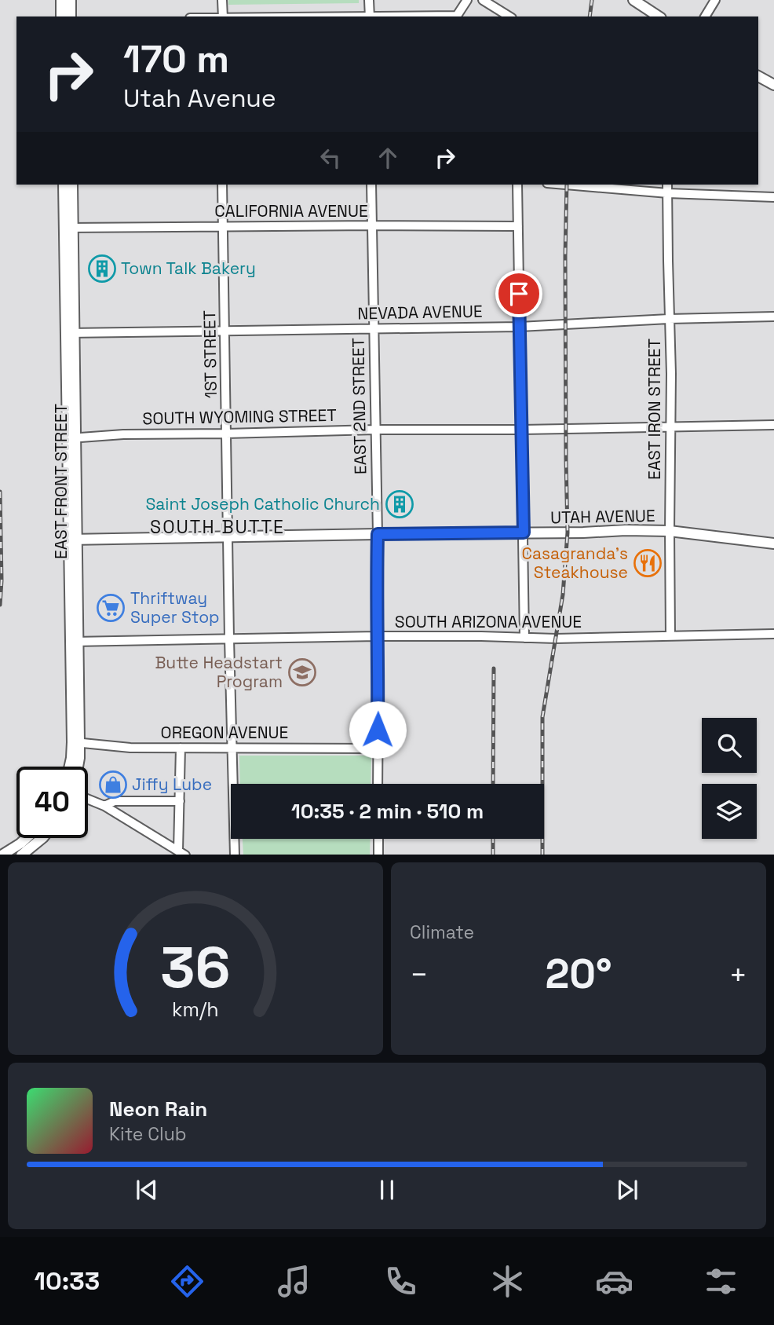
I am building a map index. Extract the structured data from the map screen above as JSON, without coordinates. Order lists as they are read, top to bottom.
{
  "streets": {
    "main road": ["EAST FRONT STREET", "UTAH AVENUE"],
    "street": [
      "CALIFORNIA AVENUE",
      "NEVADA AVENUE",
      "1ST STREET",
      "EAST 2ND STREET",
      "EAST IRON STREET",
      "SOUTH WYOMING STREET",
      "SOUTH ARIZONA AVENUE",
      "OREGON AVENUE"
    ]
  },
  "crossings": [
    ["CALIFORNIA AVENUE", "1ST STREET"],
    ["CALIFORNIA AVENUE", "EAST 2ND STREET"],
    ["CALIFORNIA AVENUE", "EAST FRONT STREET"],
    ["NEVADA AVENUE", "1ST STREET"],
    ["NEVADA AVENUE", "EAST 2ND STREET"],
    ["NEVADA AVENUE", "EAST IRON STREET"],
    ["NEVADA AVENUE", "EAST FRONT STREET"],
    ["1ST STREET", "SOUTH WYOMING STREET"],
    ["1ST STREET", "UTAH AVENUE"],
    ["1ST STREET", "SOUTH ARIZONA AVENUE"],
    ["1ST STREET", "OREGON AVENUE"],
    ["EAST 2ND STREET", "SOUTH WYOMING STREET"],
    ["EAST 2ND STREET", "UTAH AVENUE"],
    ["EAST 2ND STREET", "SOUTH ARIZONA AVENUE"],
    ["EAST 2ND STREET", "OREGON AVENUE"],
    ["EAST IRON STREET", "SOUTH WYOMING STREET"],
    ["EAST IRON STREET", "UTAH AVENUE"],
    ["EAST IRON STREET", "SOUTH ARIZONA AVENUE"],
    ["SOUTH WYOMING STREET", "EAST FRONT STREET"],
    ["EAST FRONT STREET", "UTAH AVENUE"],
    ["EAST FRONT STREET", "SOUTH ARIZONA AVENUE"],
    ["EAST FRONT STREET", "OREGON AVENUE"]
  ],
  "districts": ["SOUTH BUTTE"],
  "places": {
    "building": ["Town Talk Bakery", "Saint Joseph Catholic Church"],
    "restaurant": ["Casagranda's Steakhouse"],
    "supermarket": ["Thriftway Super Stop"],
    "school or university": ["Butte Headstart Program"],
    "shop": ["Jiffy Lube"]
  },
  "page": {
    "turn": ["170 m", "Utah Avenue"],
    "limit": "40",
    "trip": "10:35 · 2 min · 510 m",
    "tile": "Climate",
    "heat": ["−", "20°", "+"],
    "song": ["Neon Rain", "Kite Club"],
    "tabs": "10:33",
    "gauge": ["36", "km/h"]
  }
}
